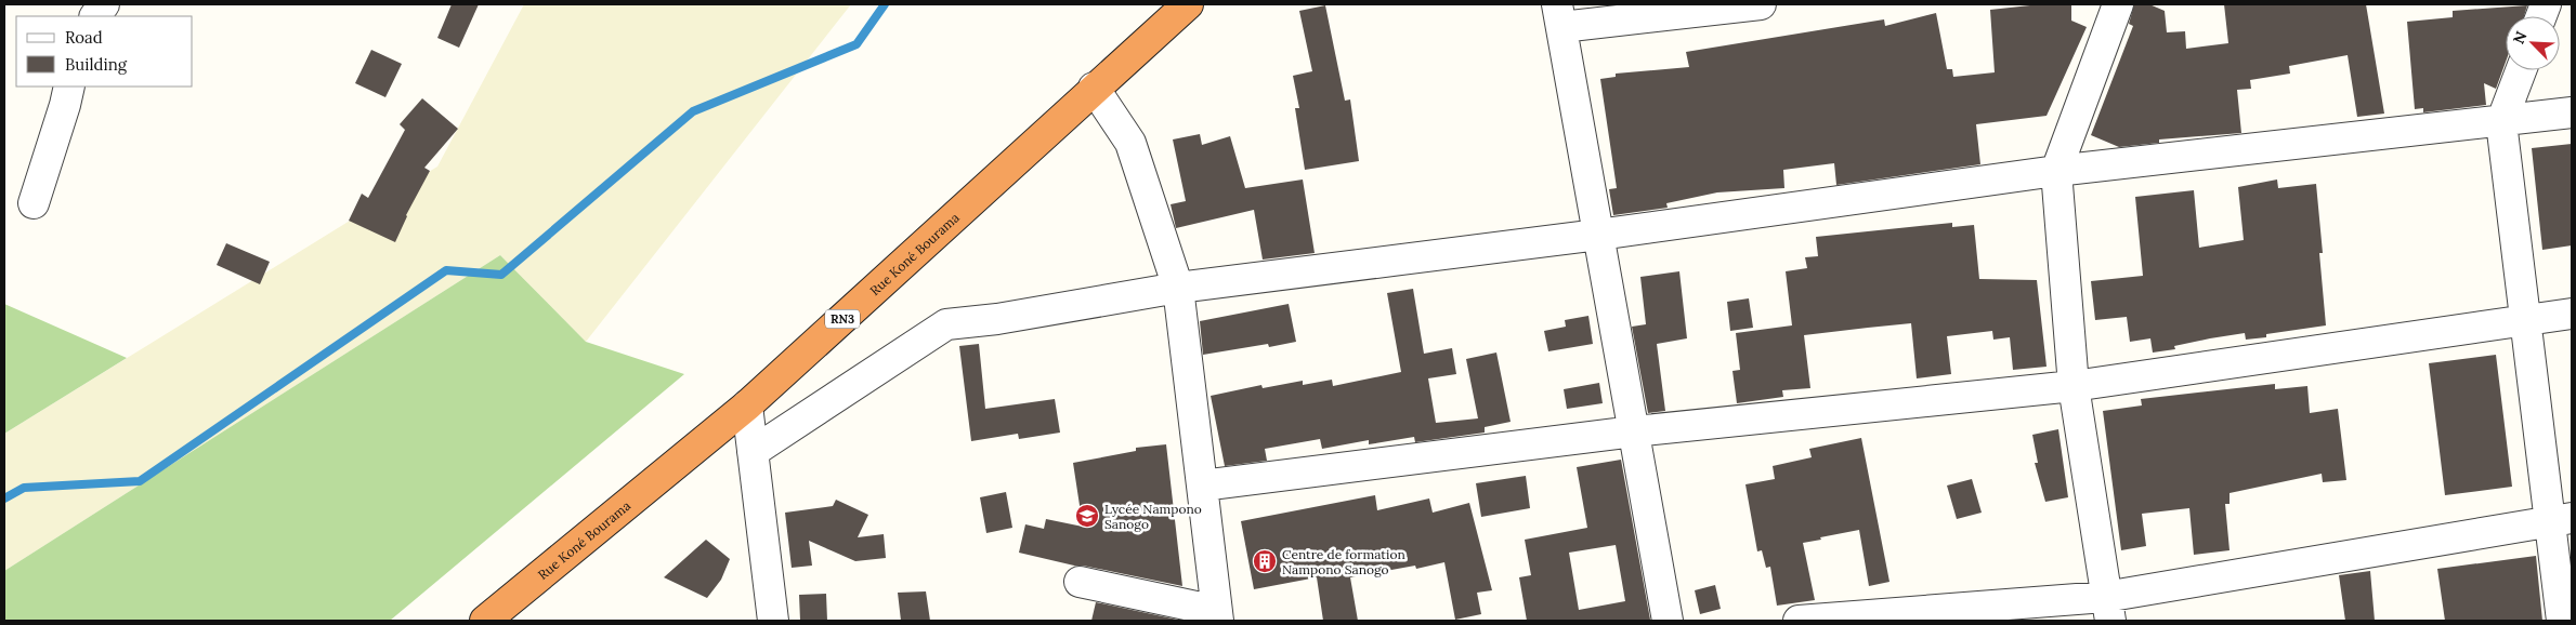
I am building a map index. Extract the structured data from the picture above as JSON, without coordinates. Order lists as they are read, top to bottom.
{
  "streets": {
    "highway": ["Rue Koné Bourama", "RN3"]
  },
  "places": {
    "school or university": ["Lycée Nampono Sanogo"],
    "building": ["Centre de formation Nampono Sanogo"]
  },
  "legend": ["Road", "Building"],
  "north": "top left"
}
